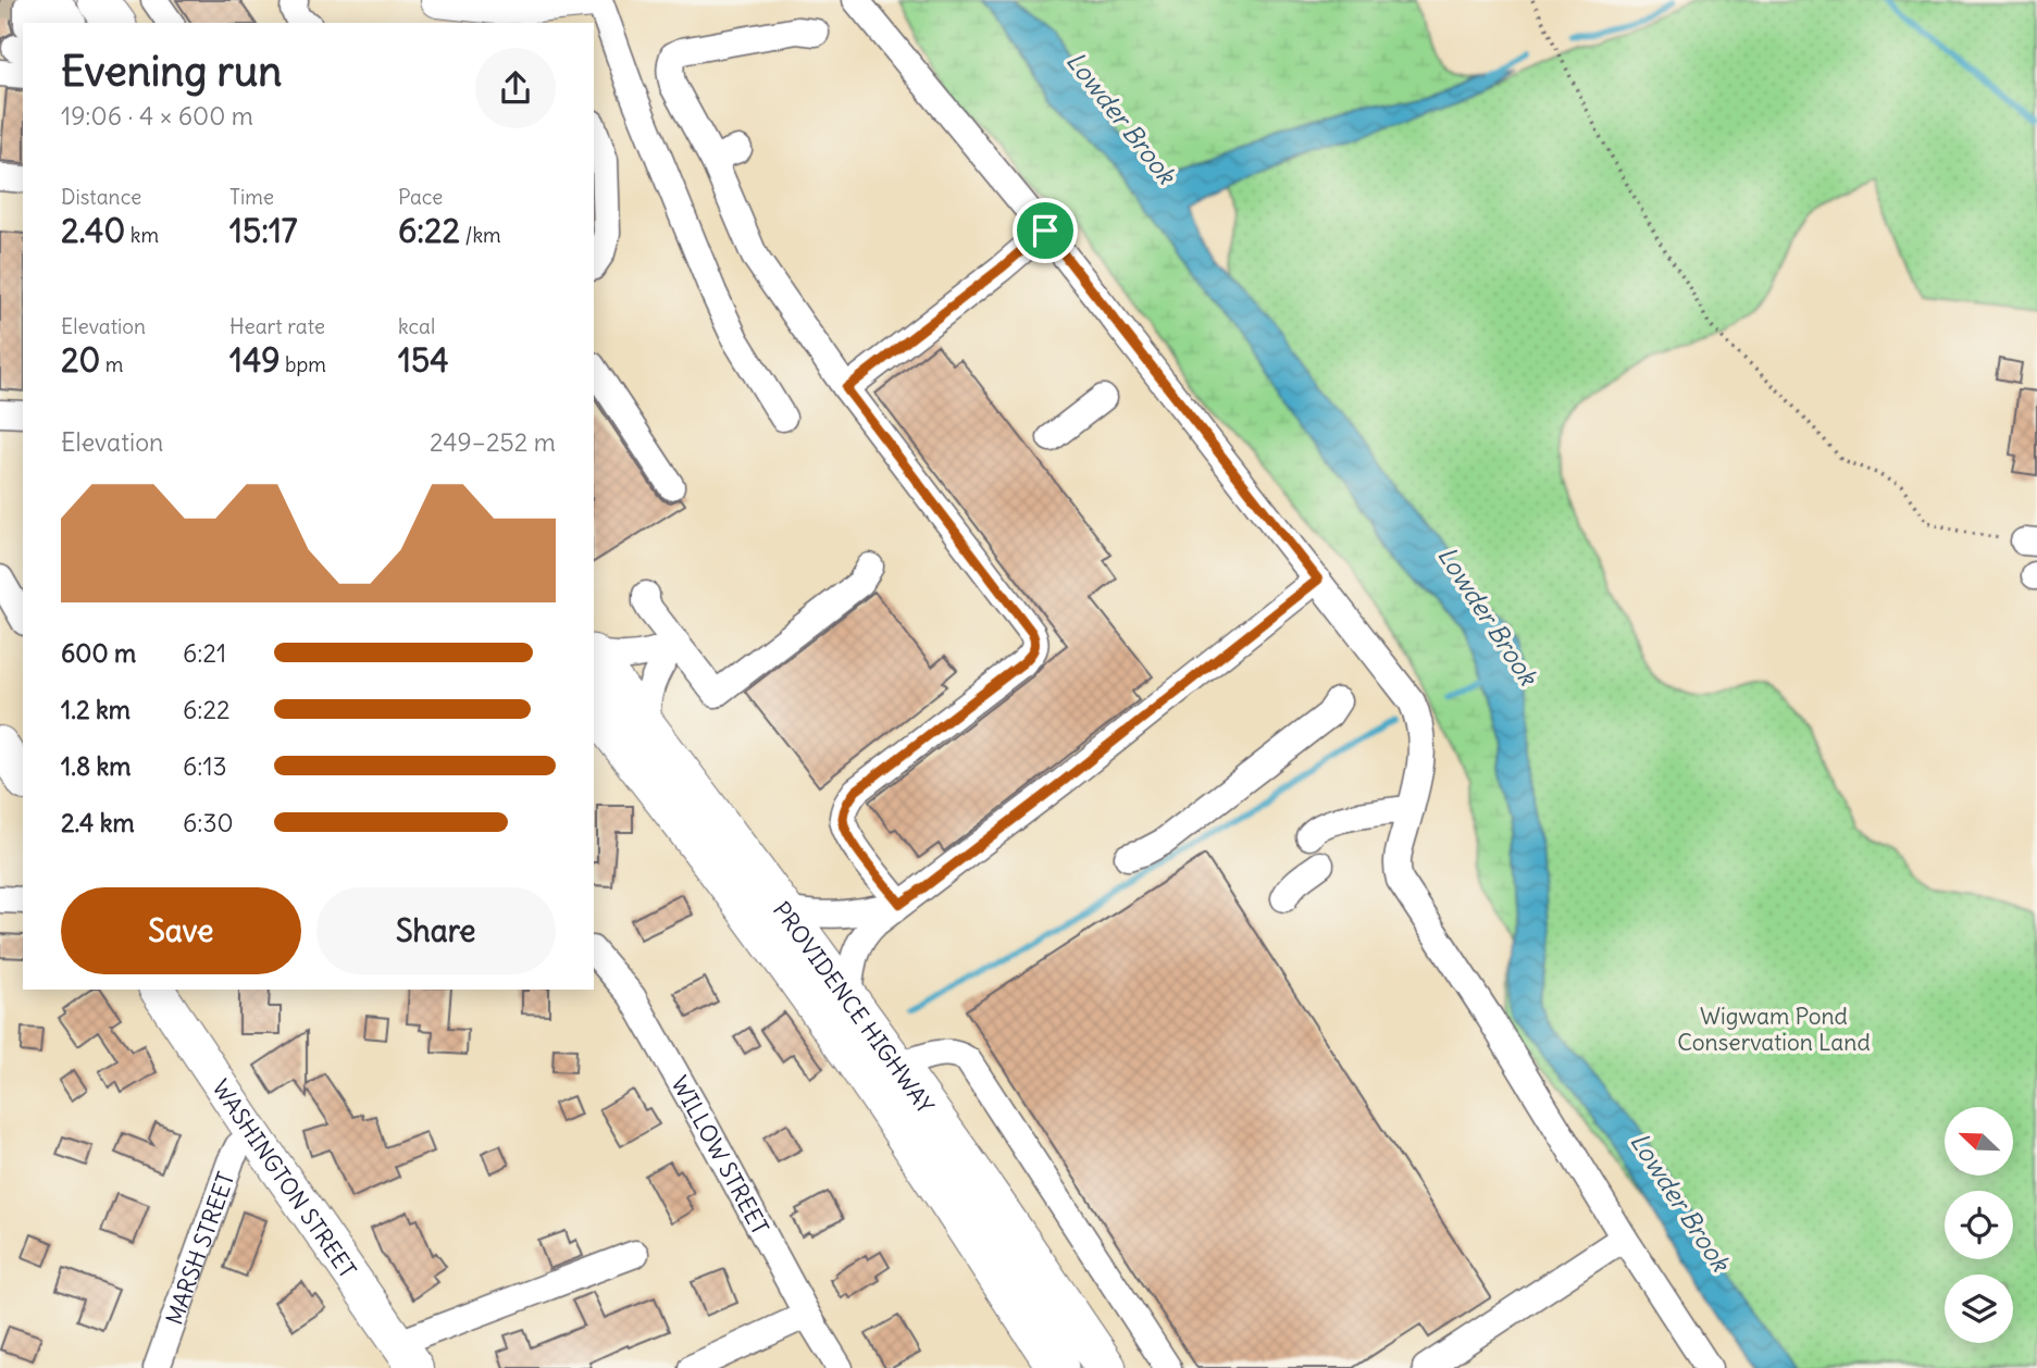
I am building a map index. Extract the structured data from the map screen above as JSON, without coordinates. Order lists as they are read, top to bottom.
{
  "streets": {
    "highway": ["PROVIDENCE HIGHWAY"],
    "main road": ["WASHINGTON STREET"],
    "street": ["WILLOW STREET", "MARSH STREET"]
  },
  "crossings": [
    ["WASHINGTON STREET", "MARSH STREET"]
  ],
  "water": ["Lowder Brook"],
  "parks": ["Wigwam Pond Conservation Land"],
  "north": "top left",
  "page": {
    "heading": ["Evening run", "19:06 · 4 × 600 m"],
    "stats": [
      ["Distance", "2.40 km"],
      ["Time", "15:17"],
      ["Pace", "6:22 /km"],
      ["Elevation", "20 m"],
      ["Heart rate", "149 bpm"],
      ["kcal", "154"]
    ],
    "chart": ["Elevation", "249–252 m"],
    "list": [
      {
        "name": "600 m",
        "note": "6:21"
      },
      {
        "name": "1.2 km",
        "note": "6:22"
      },
      {
        "name": "1.8 km",
        "note": "6:13"
      },
      {
        "name": "2.4 km",
        "note": "6:30"
      }
    ],
    "buttons": ["Save", "Share"]
  }
}
